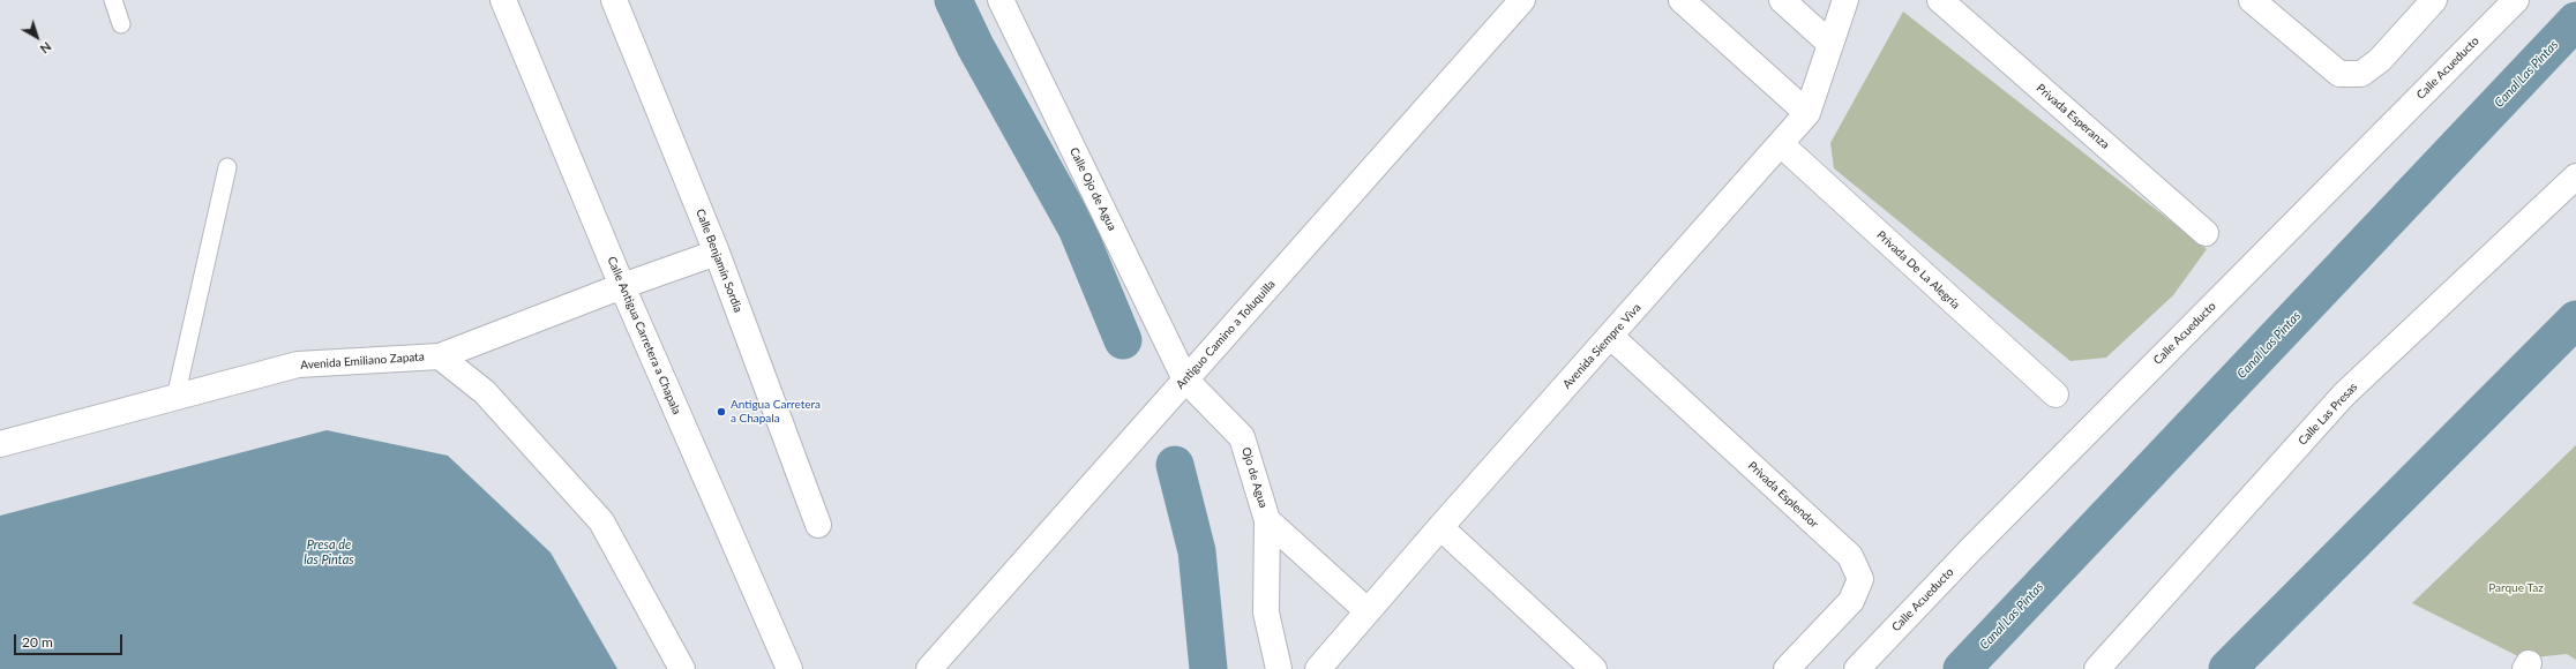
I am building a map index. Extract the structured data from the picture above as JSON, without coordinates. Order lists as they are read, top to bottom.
{
  "streets": {
    "street": [
      "Calle Acueducto",
      "Privada Esperanza",
      "Calle Ojo de Agua",
      "Calle Benjamín Sordia",
      "Privada De La Alegría",
      "Antiguo Camino a Toluquilla",
      "Calle Antigua Carretera a Chapala",
      "Avenida Siempre Viva",
      "Avenida Emiliano Zapata",
      "Calle Las Presas",
      "Ojo de Agua",
      "Privada Esplendor"
    ]
  },
  "crossings": [
    ["Calle Ojo de Agua", "Antiguo Camino a Toluquilla"],
    ["Calle Ojo de Agua", "Ojo de Agua"],
    ["Calle Benjamín Sordia", "Avenida Emiliano Zapata"],
    ["Privada De La Alegría", "Avenida Siempre Viva"],
    ["Antiguo Camino a Toluquilla", "Ojo de Agua"],
    ["Calle Antigua Carretera a Chapala", "Avenida Emiliano Zapata"],
    ["Avenida Siempre Viva", "Ojo de Agua"],
    ["Avenida Siempre Viva", "Privada Esplendor"]
  ],
  "water": ["Canal Las Pintas", "Presa de las Pintas"],
  "parks": ["Parque Taz"],
  "places": ["Antigua Carretera a Chapala"],
  "scale_bar": "20 m",
  "north": "bottom right"
}
